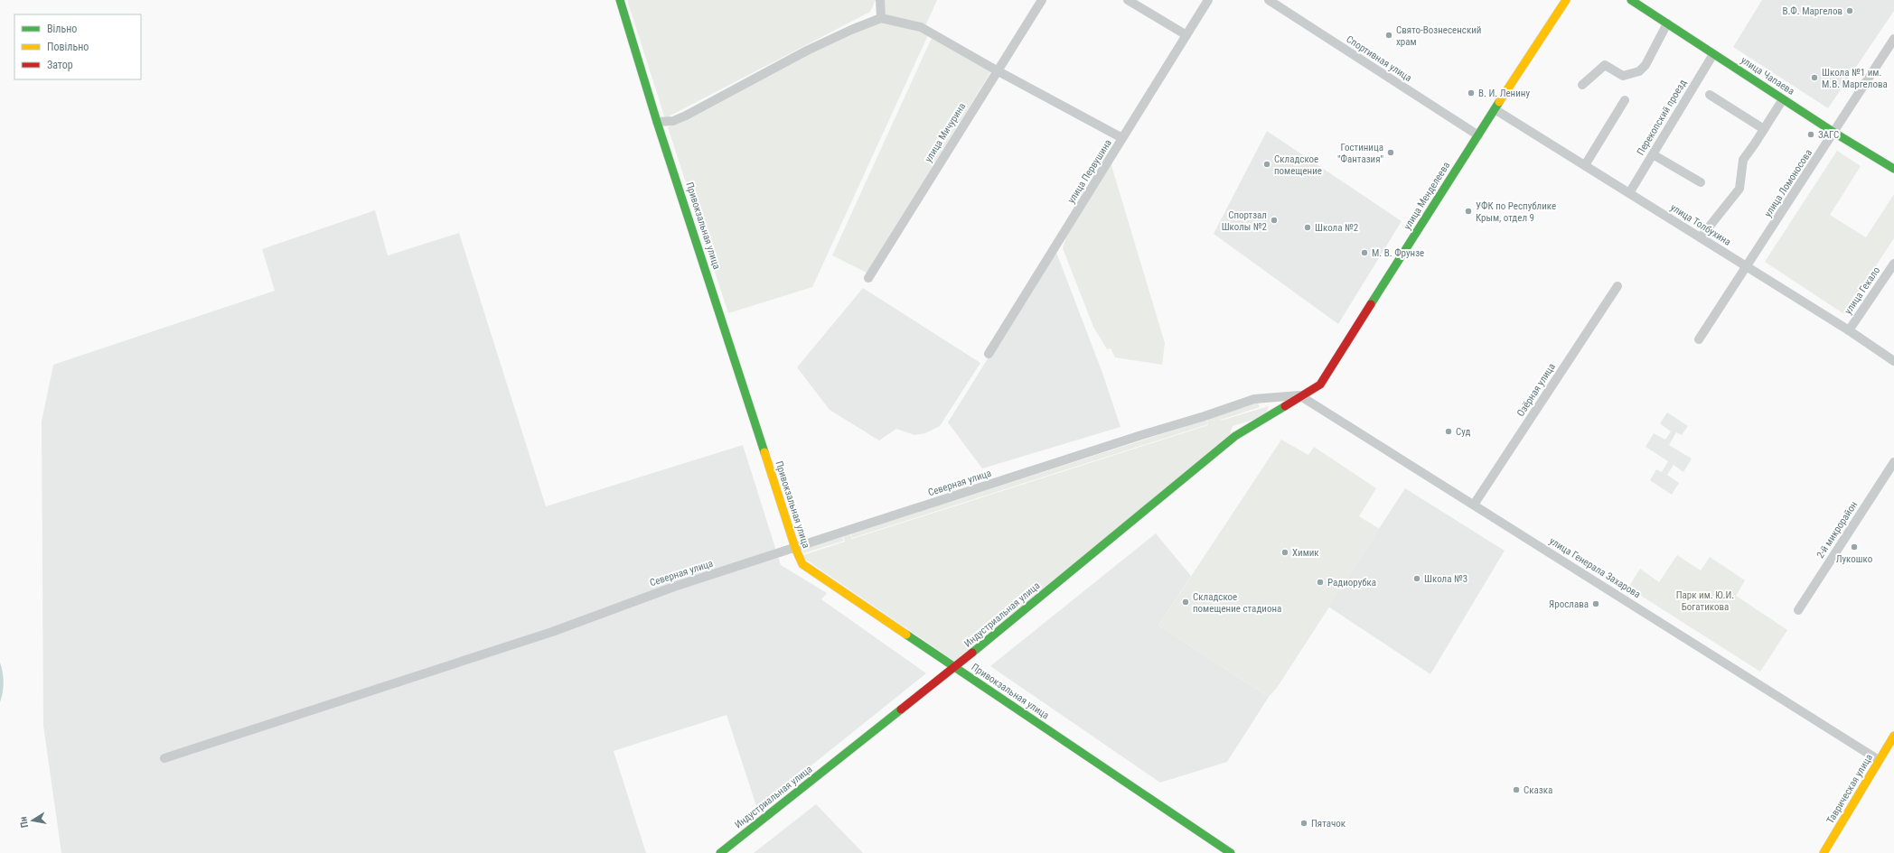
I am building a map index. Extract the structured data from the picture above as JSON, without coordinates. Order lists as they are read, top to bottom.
{
  "streets": {
    "main road": [
      "улица Чапаева",
      "улица Менделеева",
      "Привокзальная улица",
      "Индустриальная улица",
      "Таврическая улица"
    ],
    "street": [
      "Спортивная улица",
      "Перекопский проезд",
      "улица Мичурина",
      "улица Первушина",
      "улица Ломоносова",
      "улица Толбухина",
      "улица Гекало",
      "Озёрная улица",
      "Северная улица",
      "2-й микрорайон",
      "улица Генерала Захарова"
    ]
  },
  "crossings": [
    ["Спортивная улица", "улица Менделеева"],
    ["улица Чапаева", "Перекопский проезд"],
    ["улица Чапаева", "улица Ломоносова"],
    ["Перекопский проезд", "улица Толбухина"],
    ["улица Ломоносова", "улица Толбухина"],
    ["улица Менделеева", "улица Толбухина"],
    ["улица Менделеева", "Северная улица"],
    ["улица Менделеева", "улица Генерала Захарова"],
    ["улица Менделеева", "Индустриальная улица"],
    ["улица Толбухина", "улица Гекало"],
    ["Привокзальная улица", "Северная улица"],
    ["Привокзальная улица", "Индустриальная улица"],
    ["Озёрная улица", "улица Генерала Захарова"],
    ["Северная улица", "улица Генерала Захарова"],
    ["Северная улица", "Индустриальная улица"],
    ["улица Генерала Захарова", "Индустриальная улица"],
    ["улица Генерала Захарова", "Таврическая улица"]
  ],
  "parks": ["Парк им. Ю.И. Богатикова"],
  "places": [
    "В.Ф. Маргелов",
    "Свято-Вознесенский храм",
    "Школа №1 им. М.В. Маргелова",
    "В. И. Ленину",
    "ЗАГС",
    "Гостиница \"Фантазия\"",
    "Складское помещение",
    "УФК по Республике Крым, отдел 9",
    "Спортзал Школы №2",
    "Школа №2",
    "М. В. Фрунзе",
    "Суд",
    "Лукошко",
    "Химик",
    "Школа №3",
    "Радиорубка",
    "Складское помещение стадиона",
    "Ярослава",
    "Сказка",
    "Пятачок"
  ],
  "legend": ["Вільно", "Повільно", "Затор"],
  "north": "left"
}
